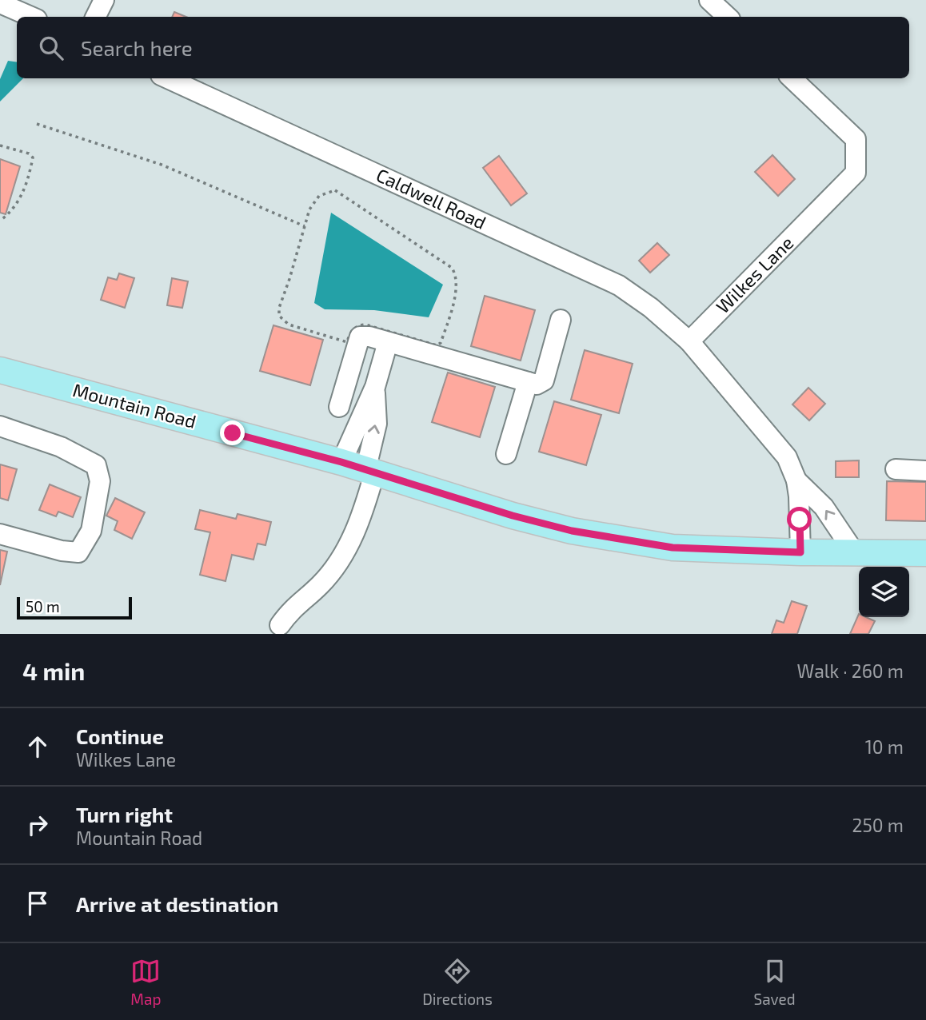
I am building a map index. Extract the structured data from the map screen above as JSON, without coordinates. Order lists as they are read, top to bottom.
{
  "streets": {
    "main road": ["Mountain Road"],
    "street": ["Caldwell Road", "Wilkes Lane"]
  },
  "crossings": [
    ["Caldwell Road", "Wilkes Lane"]
  ],
  "scale_bar": "50 m",
  "page": {
    "search": "Search here",
    "scale": "50 m",
    "heading": ["4 min", "Walk · 260 m"],
    "list": [
      ["Continue", "Wilkes Lane", "10 m"],
      ["Turn right", "Mountain Road", "250 m"],
      "Arrive at destination"
    ],
    "nav": ["Map", "Directions", "Saved"]
  }
}
